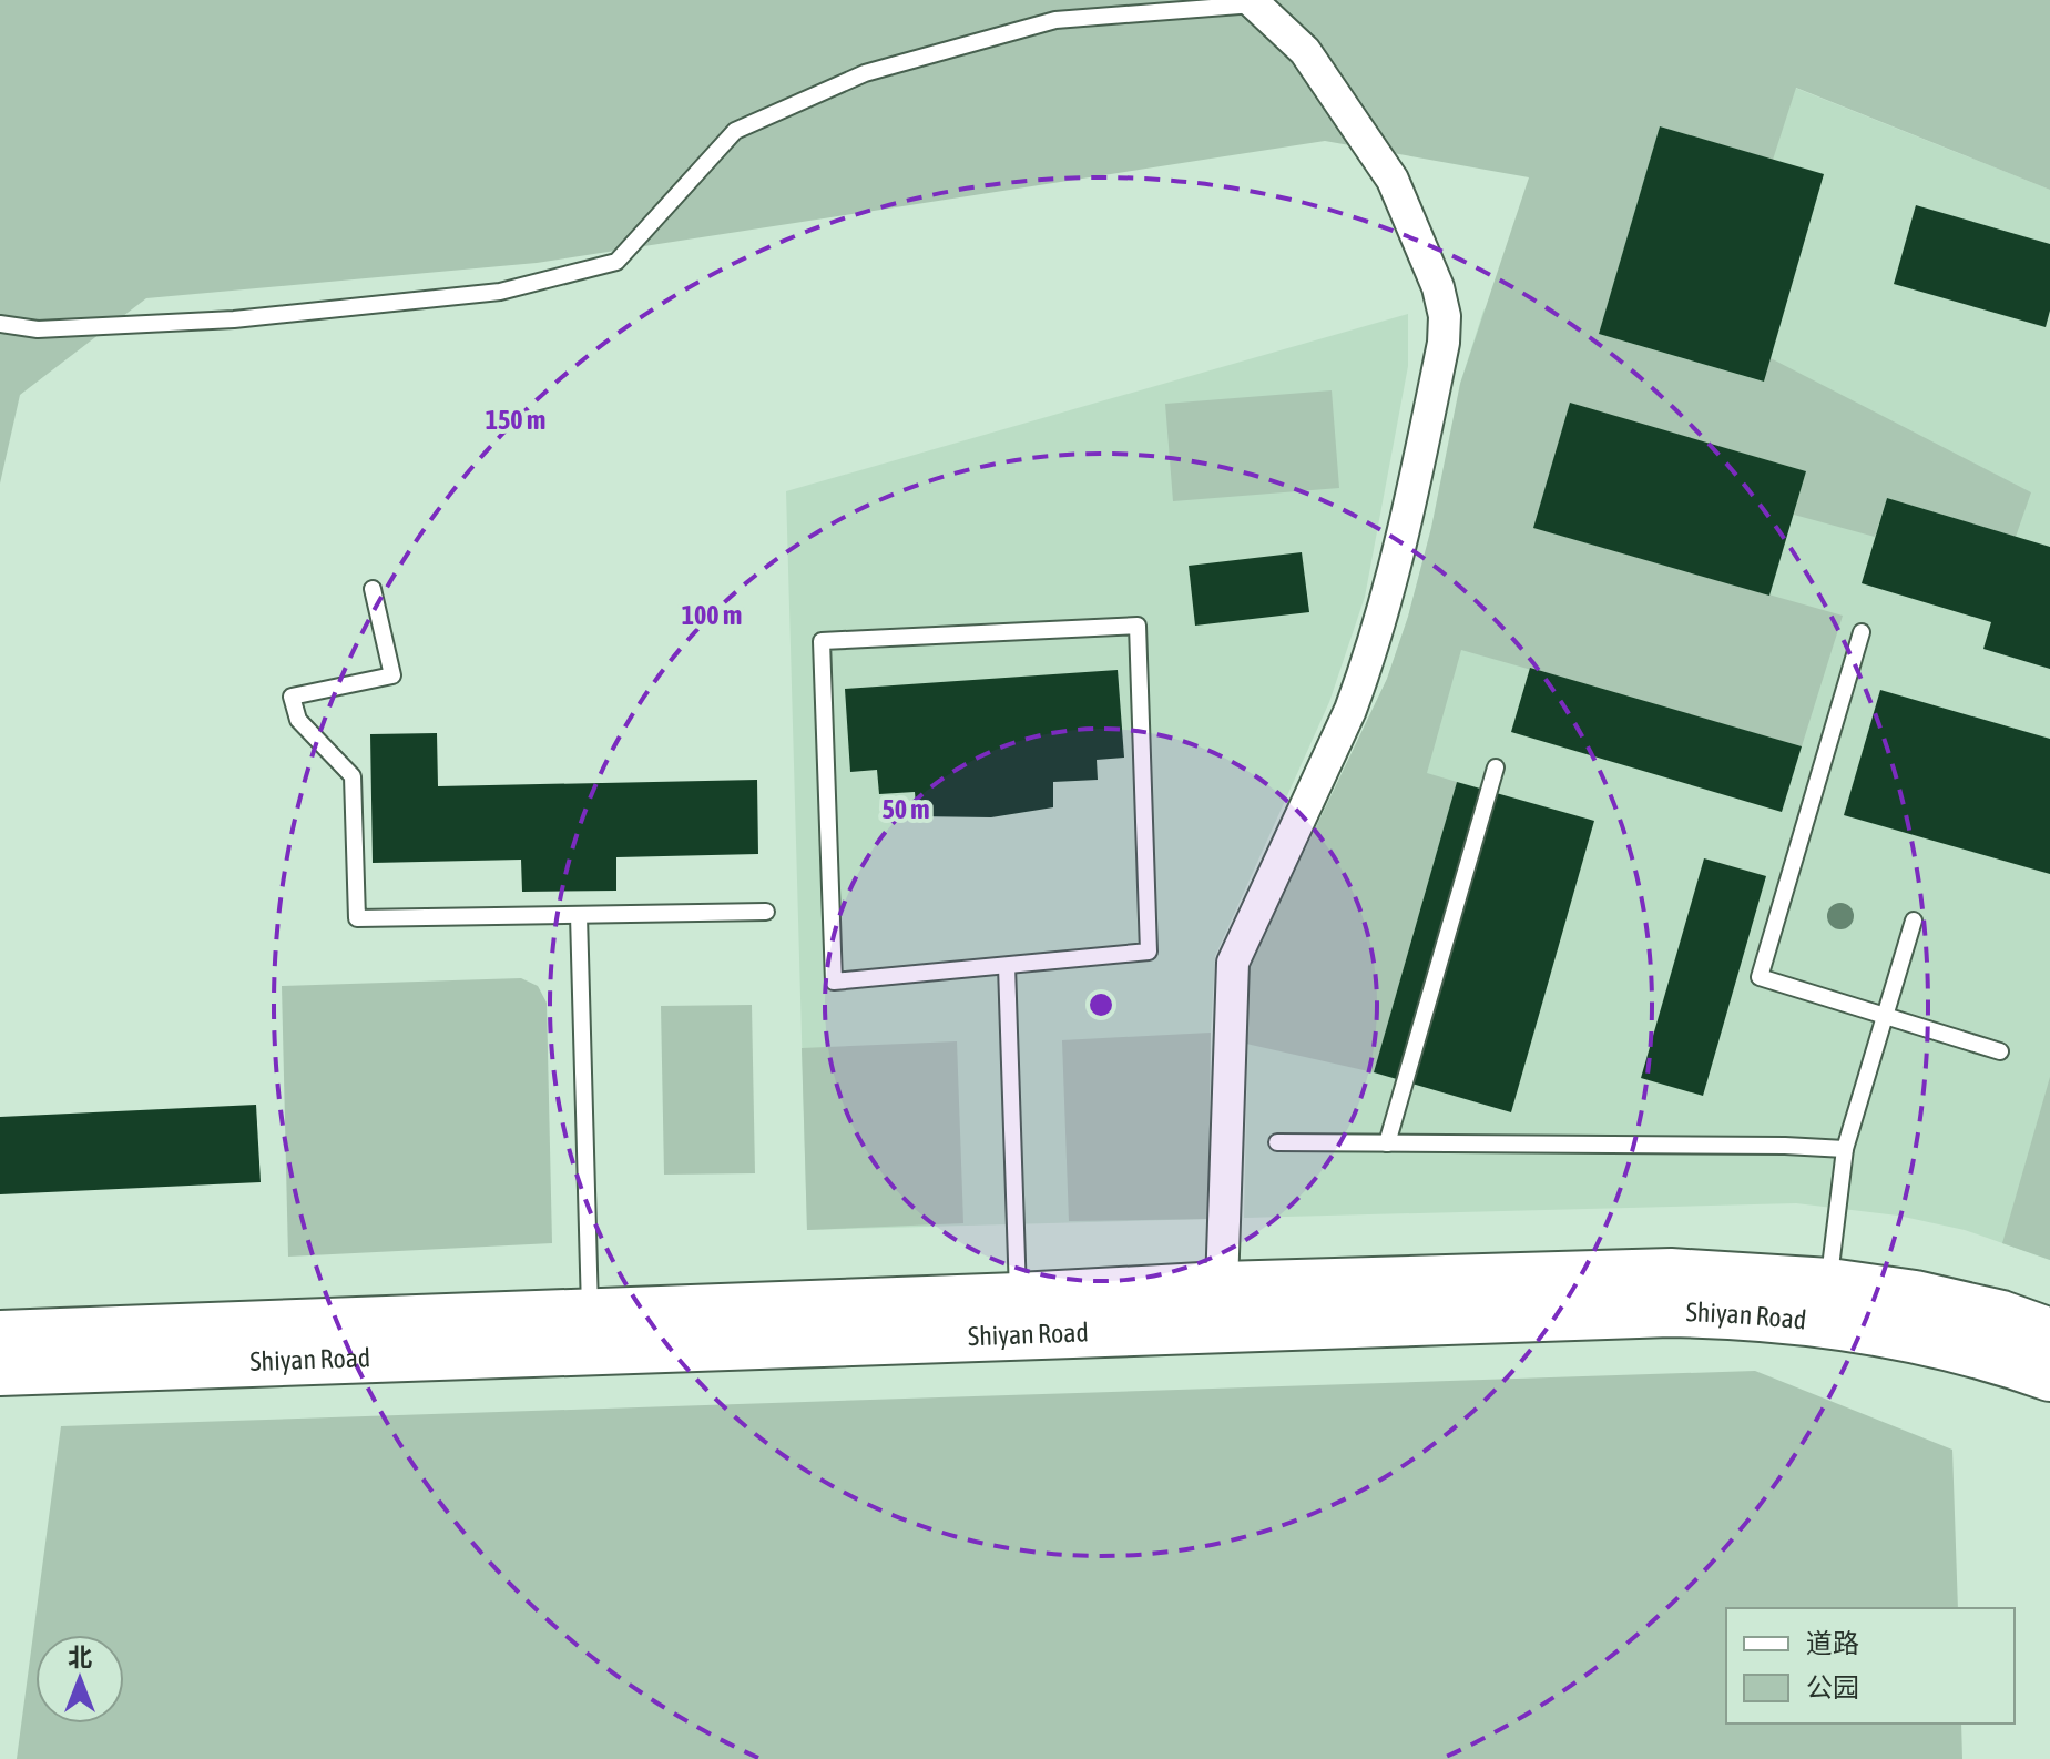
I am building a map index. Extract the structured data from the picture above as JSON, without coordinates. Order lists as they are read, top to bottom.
{
  "streets": {
    "main road": ["Shiyan Road"]
  },
  "legend": ["道路", "公园"],
  "north": "top",
  "rings": ["150 m", "100 m", "50 m"]
}
